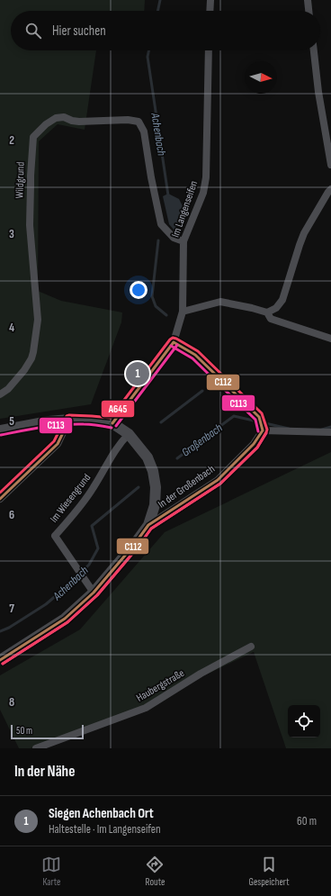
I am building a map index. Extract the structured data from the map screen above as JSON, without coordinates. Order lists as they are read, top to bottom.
{
  "streets": {
    "street": [
      "Wildgrund",
      "Im Langenseifen",
      "In der Großenbach",
      "Im Wiesengrund",
      "Haubergstraße"
    ]
  },
  "crossings": [
    ["Wildgrund", "Im Langenseifen"]
  ],
  "water": ["Achenbach", "Großenbach"],
  "lines": ["transit line A645", "transit line C112", "transit line C113"],
  "scale_bar": "50 m",
  "north": "right",
  "page": {
    "search": "Hier suchen",
    "pins": "1",
    "scale": "50 m",
    "heading": "In der Nähe",
    "list": [
      {
        "mark": "1",
        "name": "Siegen Achenbach Ort",
        "note": "Haltestelle · Im Langenseifen",
        "value": "60 m"
      }
    ],
    "nav": ["Karte", "Route", "Gespeichert"]
  },
  "grid": {
    "rows": [
      "2",
      "3",
      "4",
      "5",
      "6",
      "7",
      "8"
    ]
  }
}
